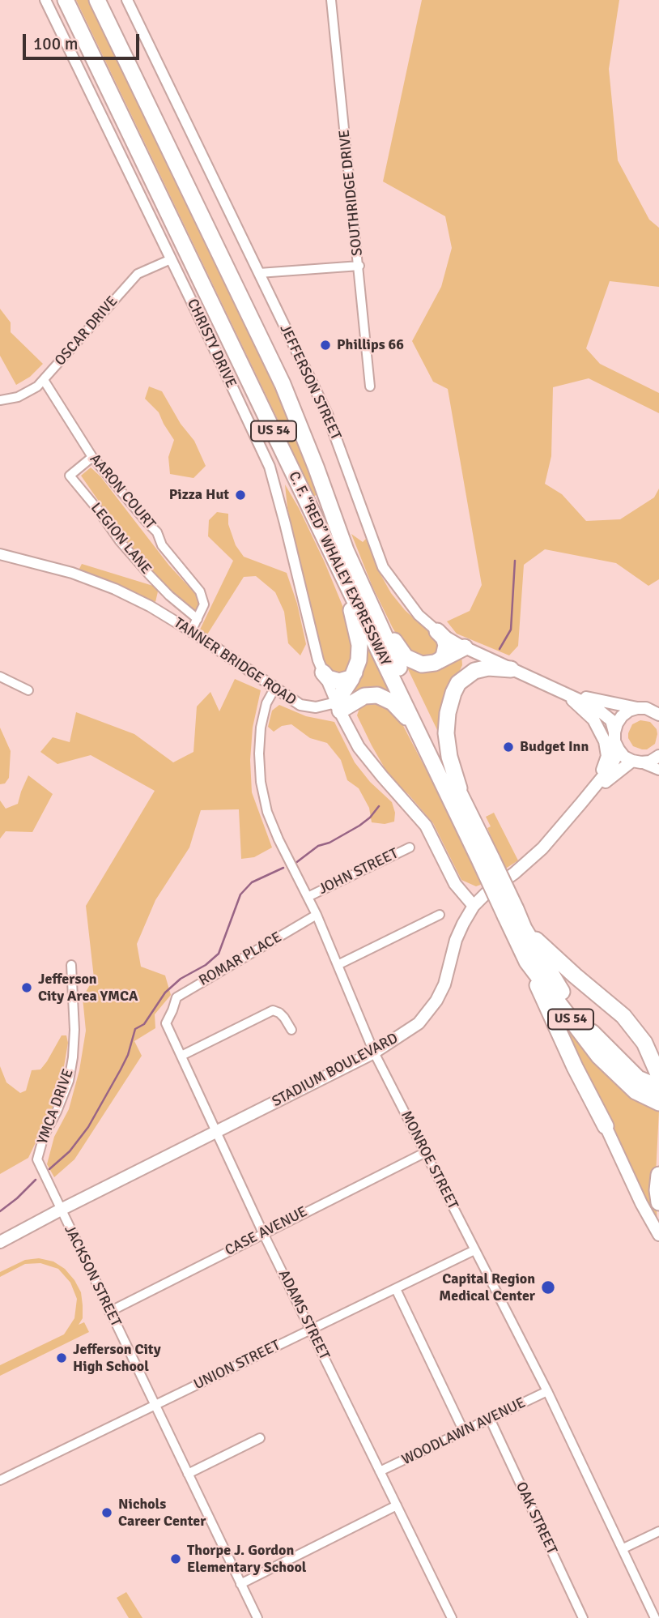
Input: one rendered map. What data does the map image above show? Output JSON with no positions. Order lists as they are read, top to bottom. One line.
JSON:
{"streets":{"highway":["US 54","C. F. “RED” WHALEY EXPRESSWAY"],"main road":["JEFFERSON STREET","STADIUM BOULEVARD"],"street":["SOUTHRIDGE DRIVE","OSCAR DRIVE","CHRISTY DRIVE","AARON COURT","LEGION LANE","TANNER BRIDGE ROAD","JOHN STREET","ROMAR PLACE","YMCA DRIVE","MONROE STREET","CASE AVENUE","JACKSON STREET","ADAMS STREET","UNION STREET","WOODLAWN AVENUE","OAK STREET"]},"crossings":[["OSCAR DRIVE","CHRISTY DRIVE"],["OSCAR DRIVE","AARON COURT"],["CHRISTY DRIVE","TANNER BRIDGE ROAD"],["AARON COURT","LEGION LANE"],["AARON COURT","TANNER BRIDGE ROAD"],["TANNER BRIDGE ROAD","MONROE STREET"],["JOHN STREET","MONROE STREET"],["ROMAR PLACE","MONROE STREET"],["ROMAR PLACE","ADAMS STREET"],["STADIUM BOULEVARD","YMCA DRIVE"],["STADIUM BOULEVARD","MONROE STREET"],["STADIUM BOULEVARD","JACKSON STREET"],["STADIUM BOULEVARD","ADAMS STREET"],["YMCA DRIVE","JACKSON STREET"],["MONROE STREET","CASE AVENUE"],["MONROE STREET","UNION STREET"],["MONROE STREET","WOODLAWN AVENUE"],["CASE AVENUE","JACKSON STREET"],["CASE AVENUE","ADAMS STREET"],["JACKSON STREET","UNION STREET"],["ADAMS STREET","UNION STREET"],["ADAMS STREET","WOODLAWN AVENUE"],["WOODLAWN AVENUE","OAK STREET"]],"places":["Phillips 66","Pizza Hut","Budget Inn","Jefferson City Area YMCA","Capital Region Medical Center","Jefferson City High School","Nichols Career Center","Thorpe J. Gordon Elementary School"],"scale_bar":"100 m"}
